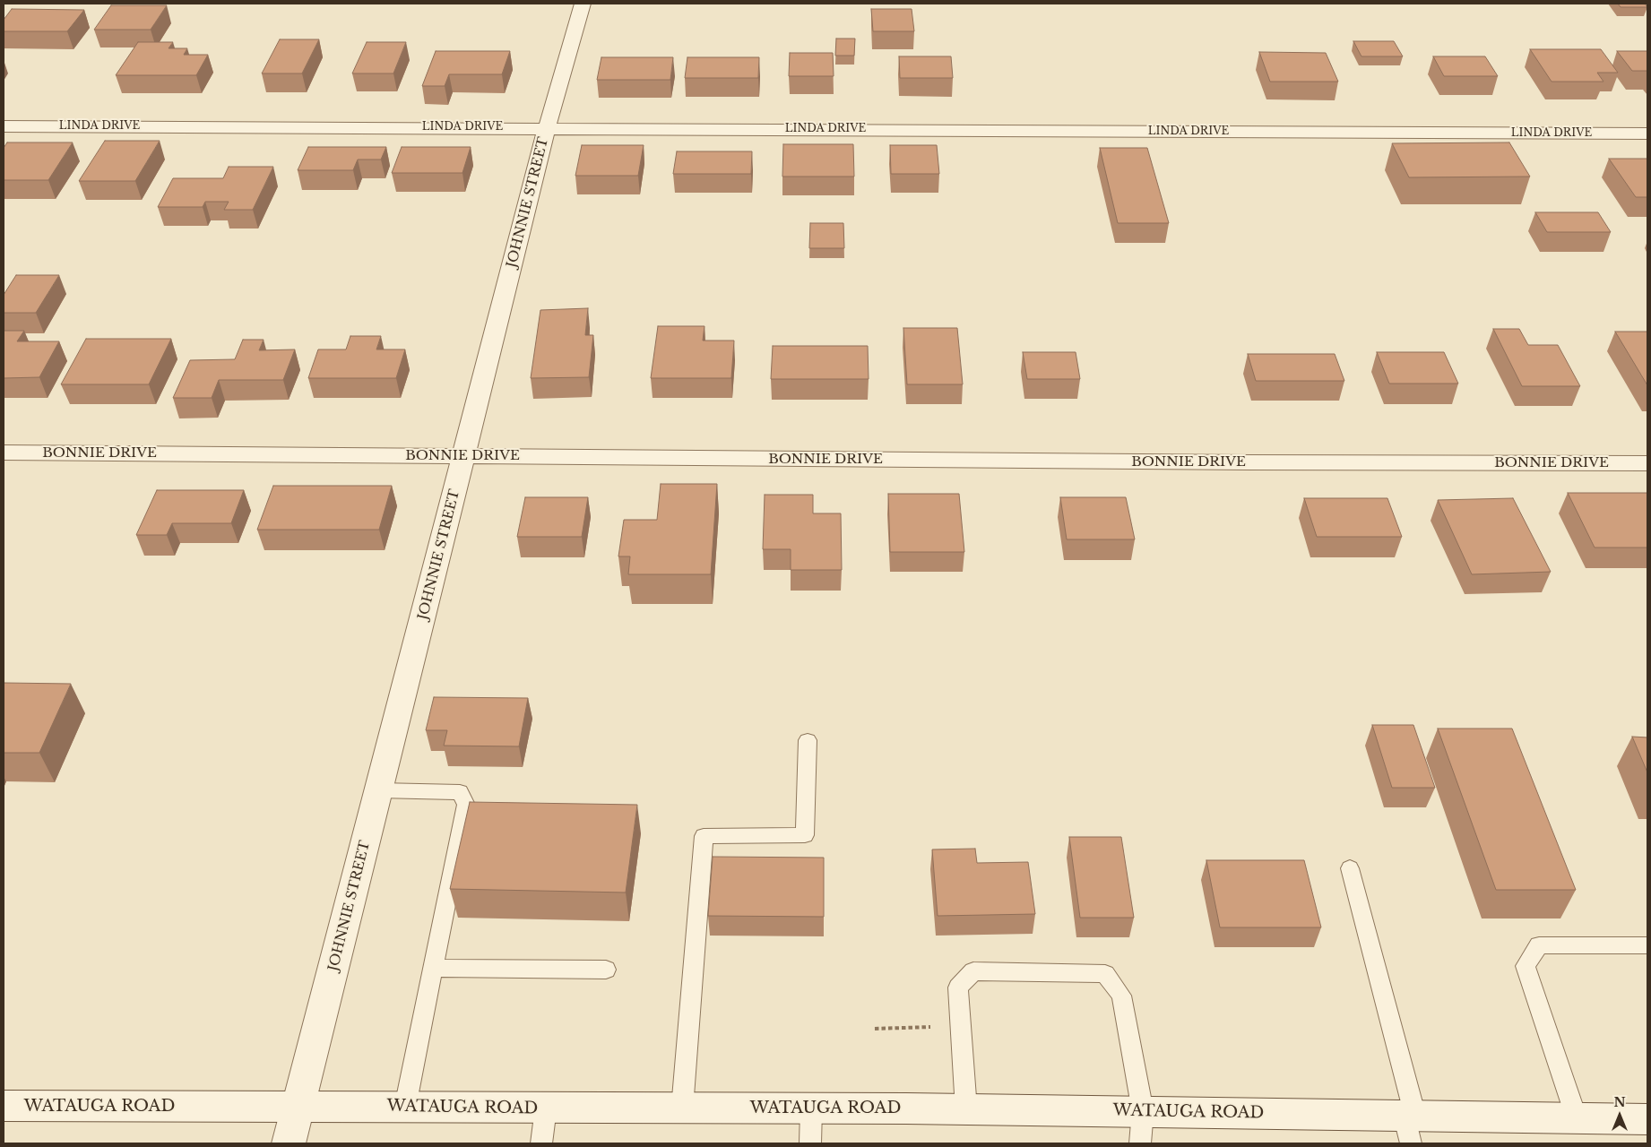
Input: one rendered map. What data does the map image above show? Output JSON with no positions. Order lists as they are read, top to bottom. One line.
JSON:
{"streets":{"street":["LINDA DRIVE","JOHNNIE STREET","BONNIE DRIVE","WATAUGA ROAD"]},"crossings":[["LINDA DRIVE","JOHNNIE STREET"],["JOHNNIE STREET","BONNIE DRIVE"],["JOHNNIE STREET","WATAUGA ROAD"]],"north":"top"}
